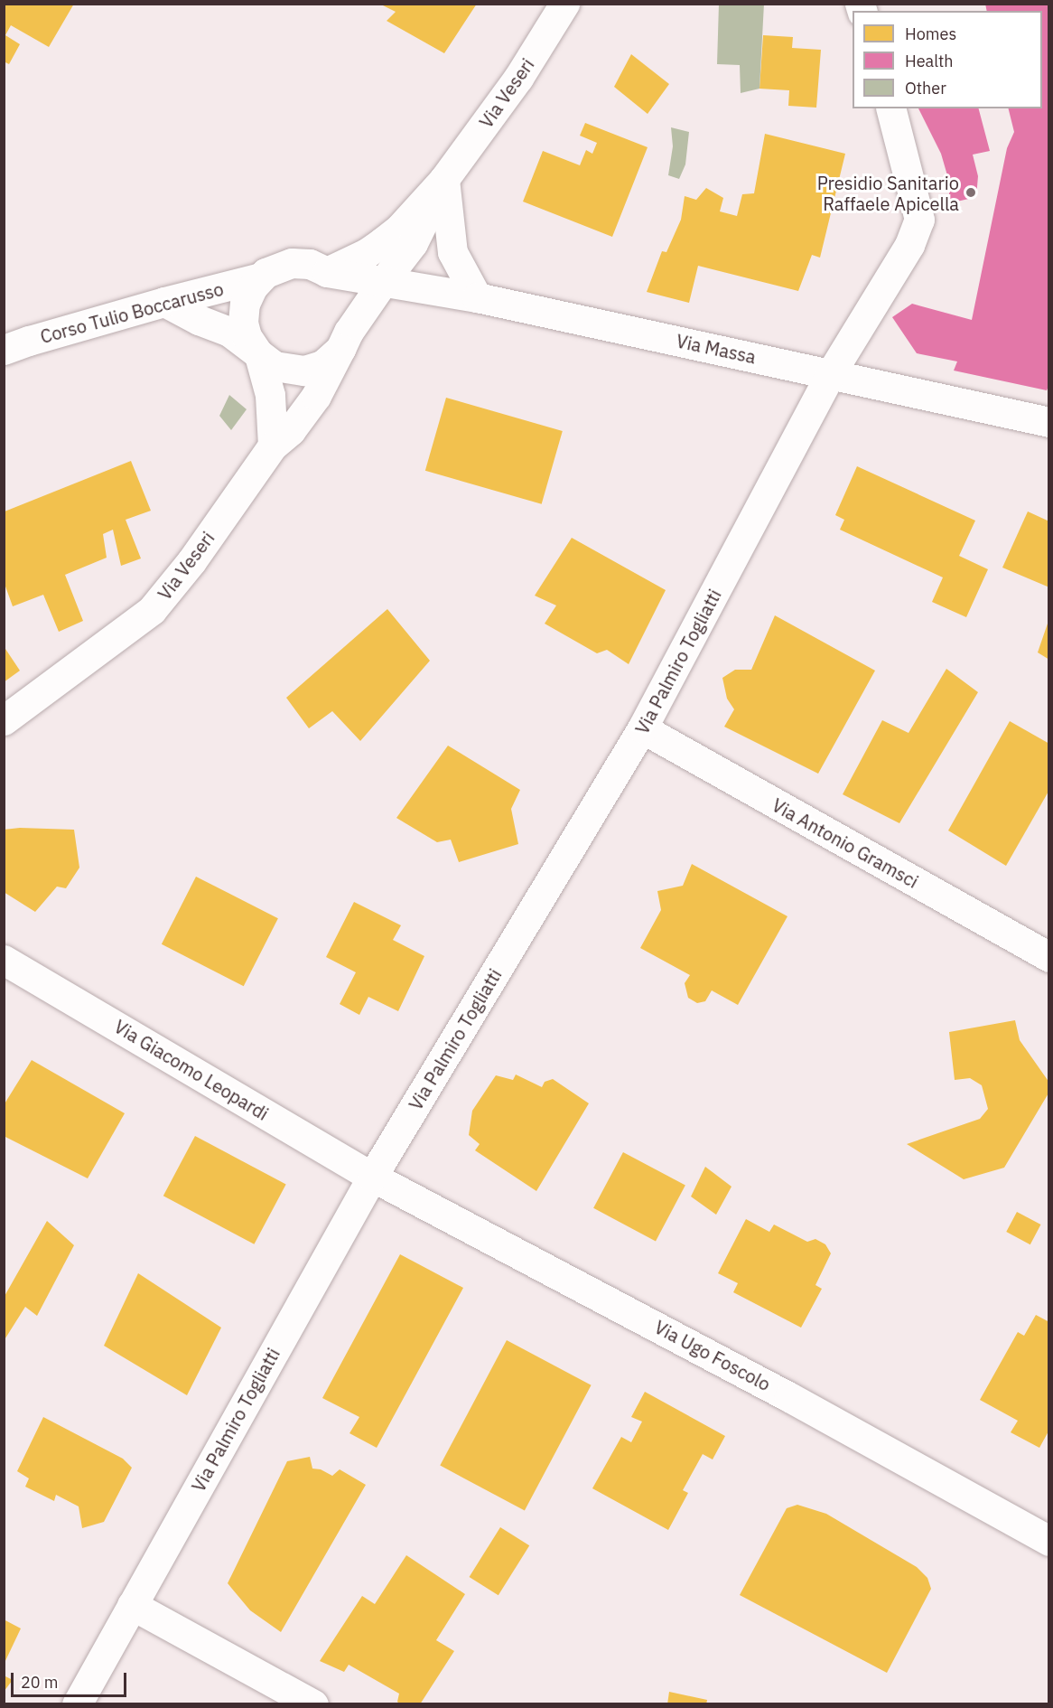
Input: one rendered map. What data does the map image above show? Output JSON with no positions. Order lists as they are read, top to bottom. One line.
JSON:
{"streets":{"street":["Via Veseri","Corso Tulio Boccarusso","Via Massa","Via Palmiro Togliatti","Via Antonio Gramsci","Via Giacomo Leopardi","Via Ugo Foscolo"]},"crossings":[["Via Veseri","Corso Tulio Boccarusso"],["Via Veseri","Via Massa"],["Corso Tulio Boccarusso","Via Massa"],["Via Massa","Via Palmiro Togliatti"],["Via Palmiro Togliatti","Via Antonio Gramsci"],["Via Palmiro Togliatti","Via Giacomo Leopardi"],["Via Palmiro Togliatti","Via Ugo Foscolo"],["Via Giacomo Leopardi","Via Ugo Foscolo"]],"places":["Presidio Sanitario Raffaele Apicella"],"legend":["Homes","Health","Other"],"scale_bar":"20 m"}
